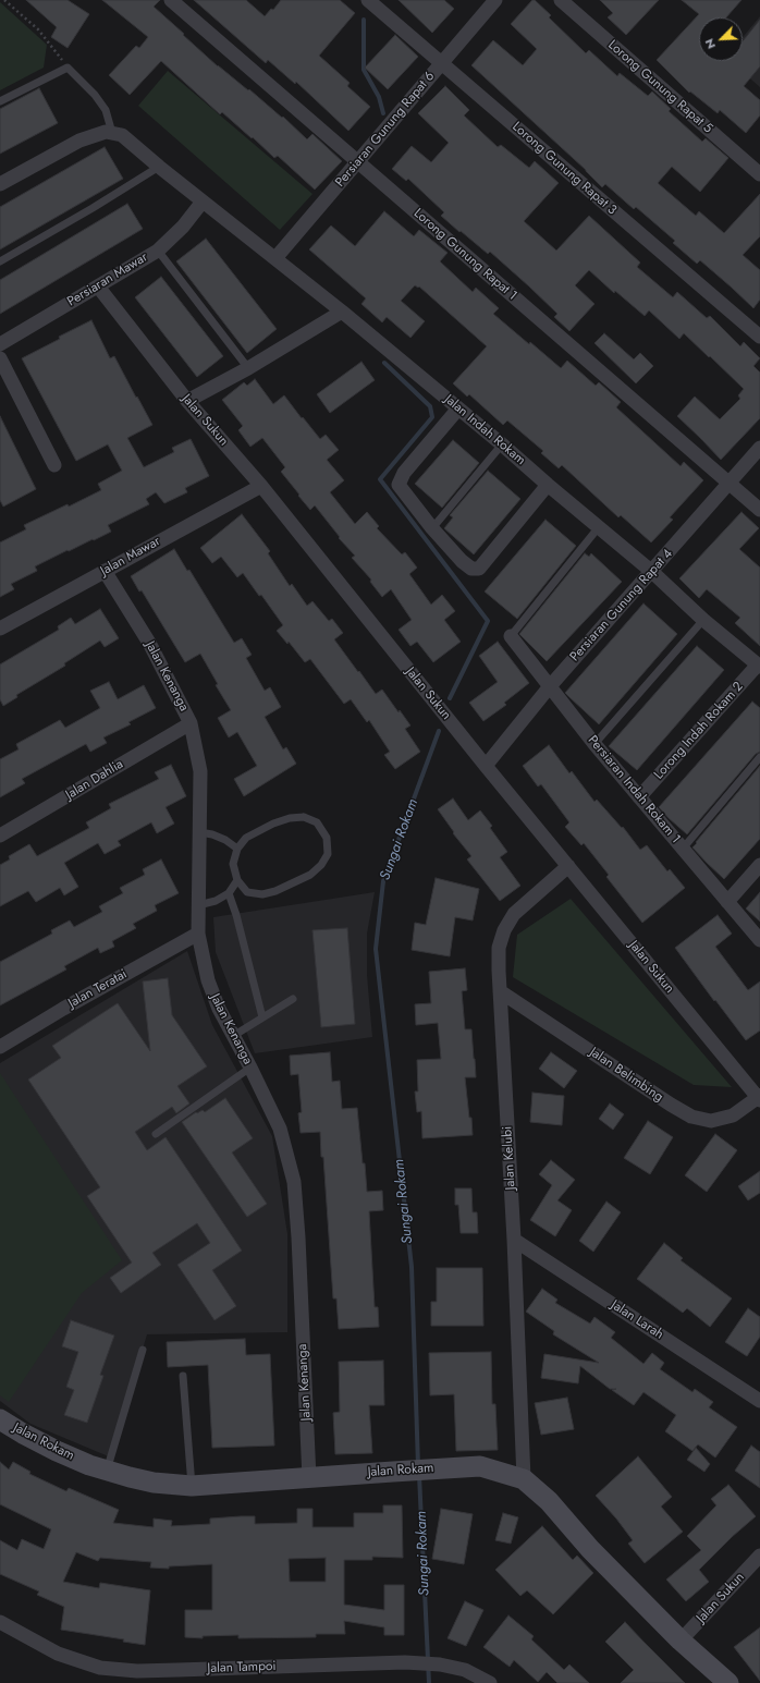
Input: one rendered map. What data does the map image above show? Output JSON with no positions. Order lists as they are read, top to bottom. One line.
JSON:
{"streets":{"main road":["Jalan Rokam"],"street":["Lorong Gunung Rapat 5","Persiaran Gunung Rapat 6","Lorong Gunung Rapat 3","Lorong Gunung Rapat 1","Persiaran Mawar","Jalan Sukun","Jalan Indah Rokam","Jalan Mawar","Persiaran Gunung Rapat 4","Jalan Kenanga","Lorong Indah Rokam 2","Jalan Dahlia","Persiaran Indah Rokam 1","Jalan Teratai","Jalan Belimbing","Jalan Kelubi","Jalan Larah","Jalan Tampoi"]},"crossings":[["Persiaran Gunung Rapat 6","Lorong Gunung Rapat 3"],["Persiaran Gunung Rapat 6","Lorong Gunung Rapat 1"],["Persiaran Gunung Rapat 6","Jalan Indah Rokam"],["Lorong Gunung Rapat 1","Persiaran Gunung Rapat 4"],["Persiaran Mawar","Jalan Sukun"],["Persiaran Mawar","Jalan Indah Rokam"],["Jalan Sukun","Jalan Mawar"],["Jalan Sukun","Persiaran Gunung Rapat 4"],["Jalan Sukun","Jalan Belimbing"],["Jalan Sukun","Jalan Kelubi"],["Jalan Sukun","Jalan Rokam"],["Jalan Indah Rokam","Persiaran Gunung Rapat 4"],["Jalan Indah Rokam","Lorong Indah Rokam 2"],["Jalan Mawar","Jalan Kenanga"],["Persiaran Gunung Rapat 4","Persiaran Indah Rokam 1"],["Jalan Kenanga","Jalan Dahlia"],["Jalan Kenanga","Jalan Teratai"],["Jalan Kenanga","Jalan Rokam"],["Lorong Indah Rokam 2","Persiaran Indah Rokam 1"],["Jalan Belimbing","Jalan Kelubi"],["Jalan Kelubi","Jalan Larah"],["Jalan Kelubi","Jalan Rokam"]],"water":["Sungai Rokam"],"north":"bottom left"}
